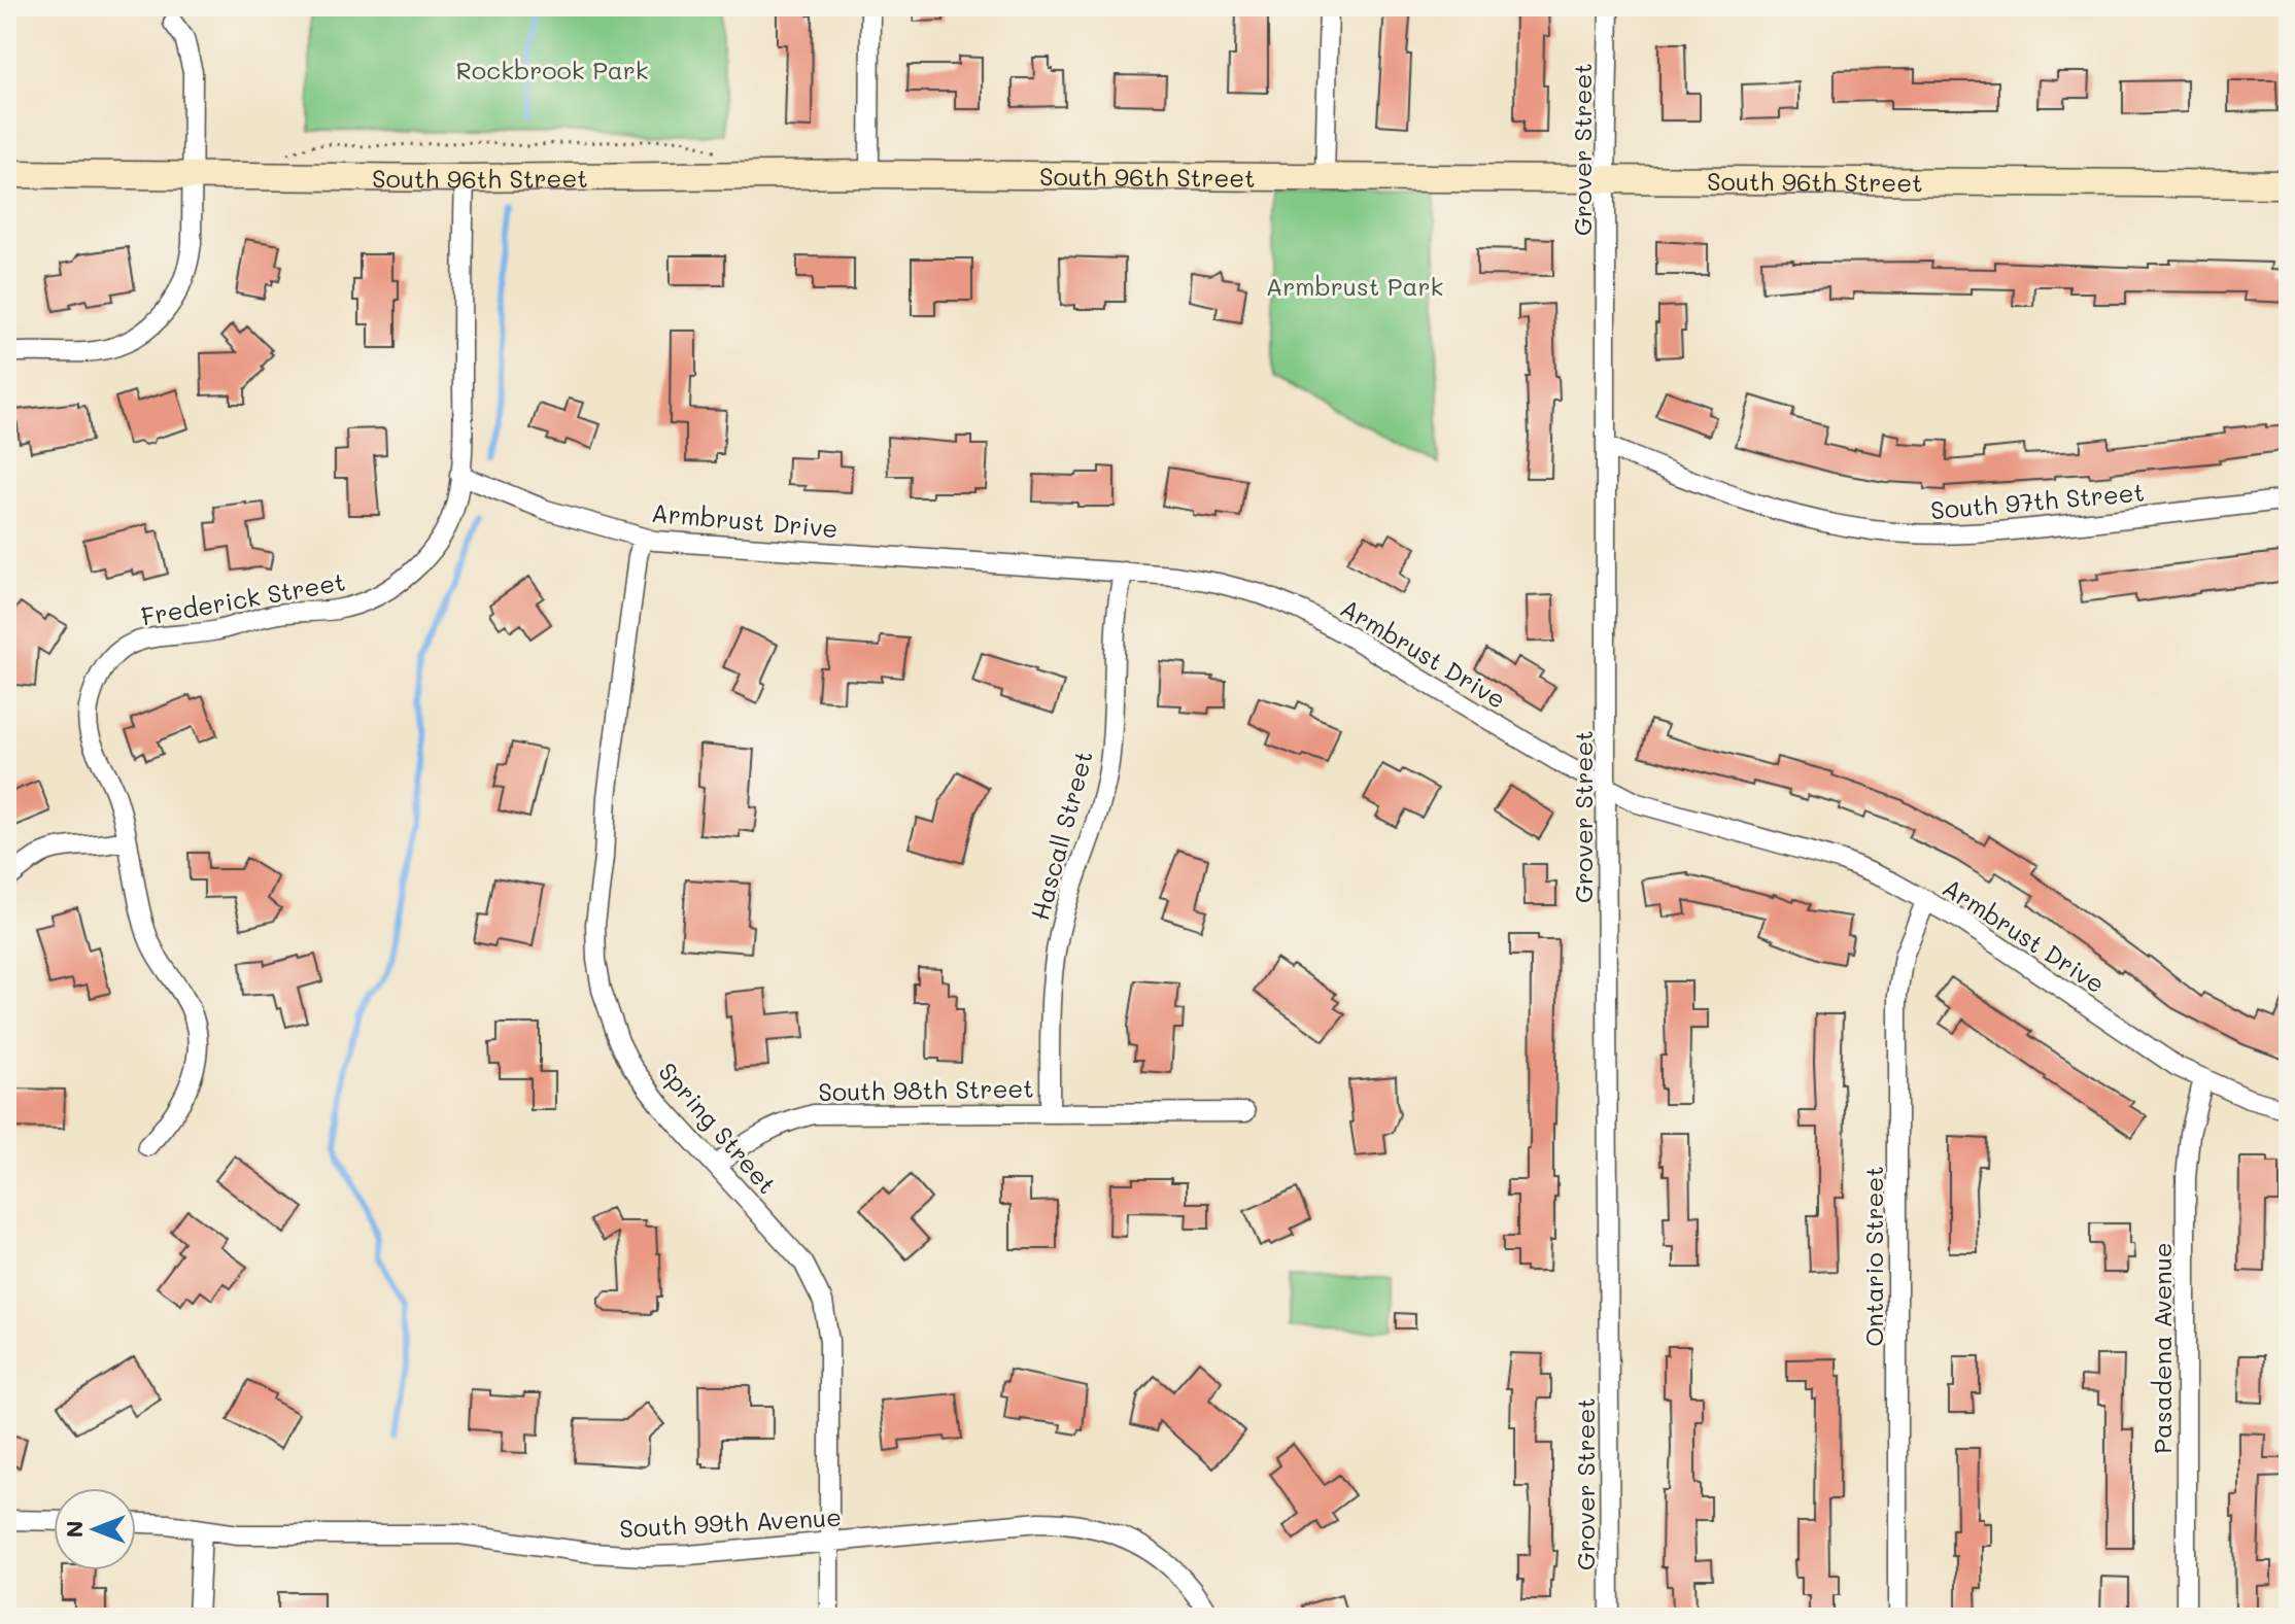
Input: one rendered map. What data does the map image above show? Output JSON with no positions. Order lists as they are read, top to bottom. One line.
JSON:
{"streets":{"street":["Grover Street","South 96th Street","South 97th Street","Armbrust Drive","Frederick Street","Hascall Street","South 98th Street","Spring Street","Ontario Street","Pasadena Avenue","South 99th Avenue"]},"crossings":[["Grover Street","South 96th Street"],["Grover Street","South 97th Street"],["Grover Street","Armbrust Drive"],["South 96th Street","Frederick Street"],["Armbrust Drive","Frederick Street"],["Armbrust Drive","Hascall Street"],["Armbrust Drive","Spring Street"],["Armbrust Drive","Ontario Street"],["Armbrust Drive","Pasadena Avenue"],["Hascall Street","South 98th Street"],["South 98th Street","Spring Street"],["Spring Street","South 99th Avenue"]],"parks":["Rockbrook Park","Armbrust Park"],"north":"left"}
